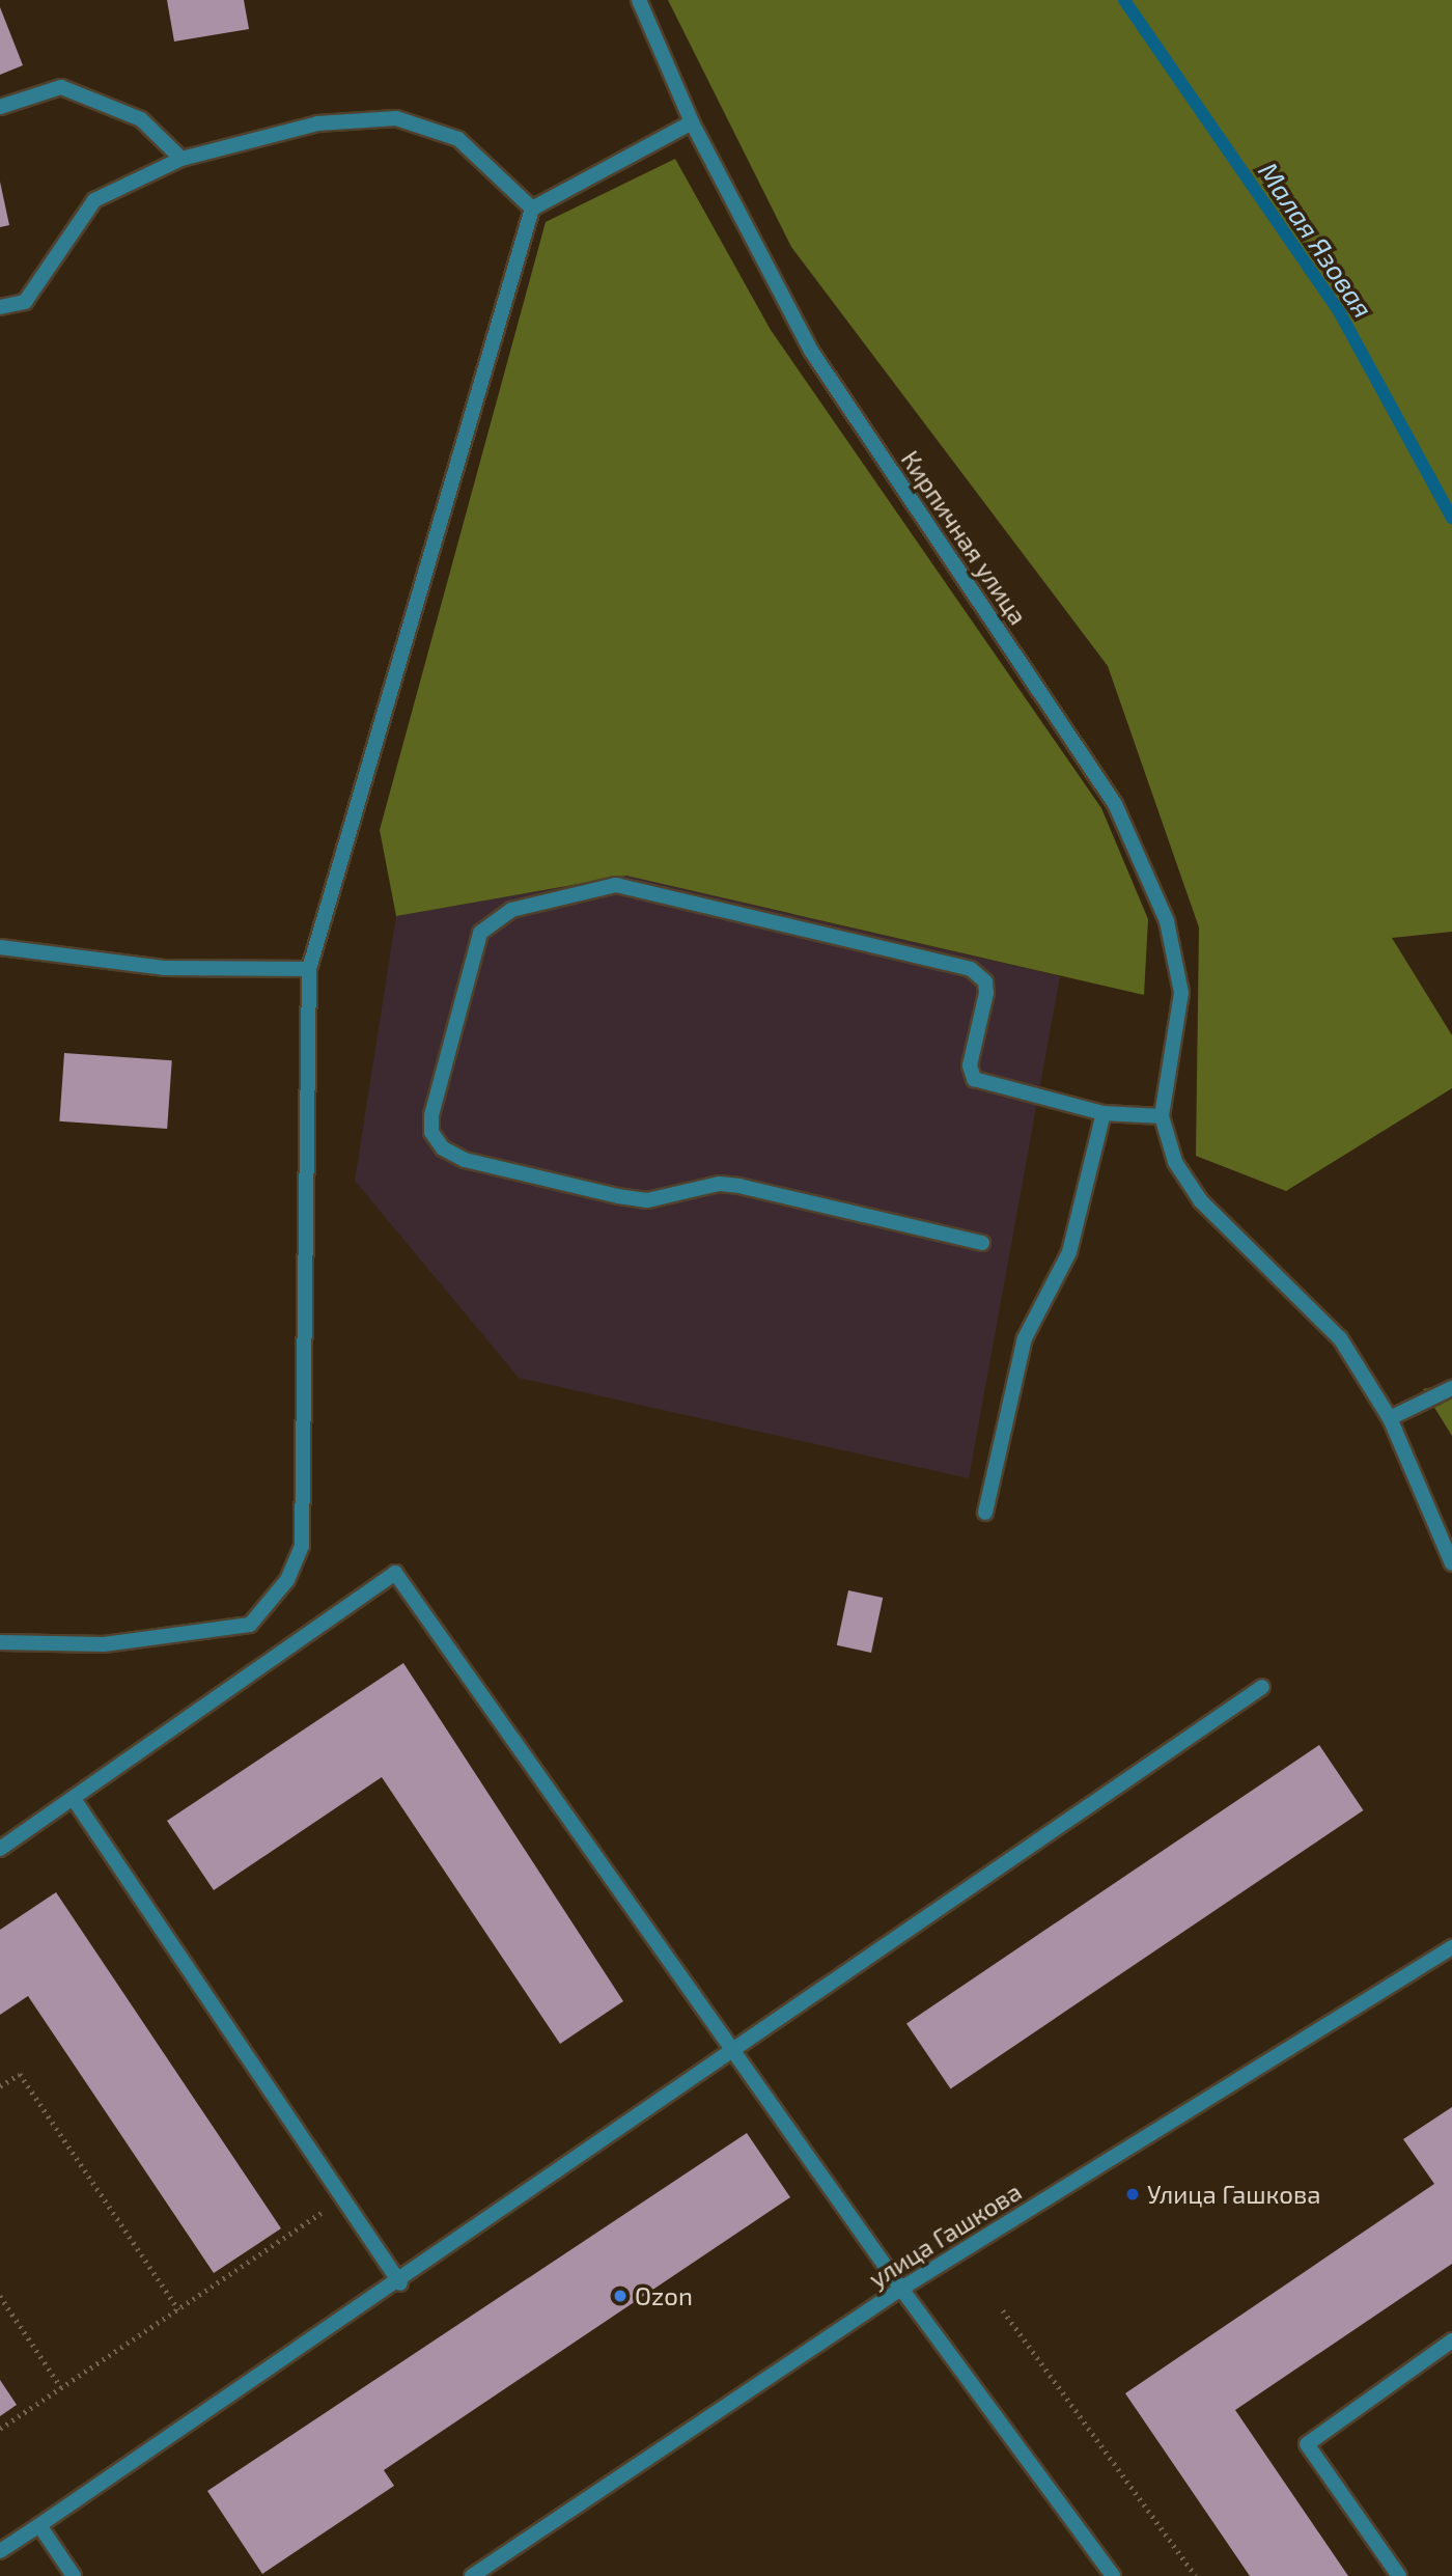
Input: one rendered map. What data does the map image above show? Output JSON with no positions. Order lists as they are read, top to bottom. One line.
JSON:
{"streets":{"street":["Кирпичная улица","улица Гашкова"]},"water":["Малая Язовая"],"places":["Улица Гашкова","Ozon"]}
